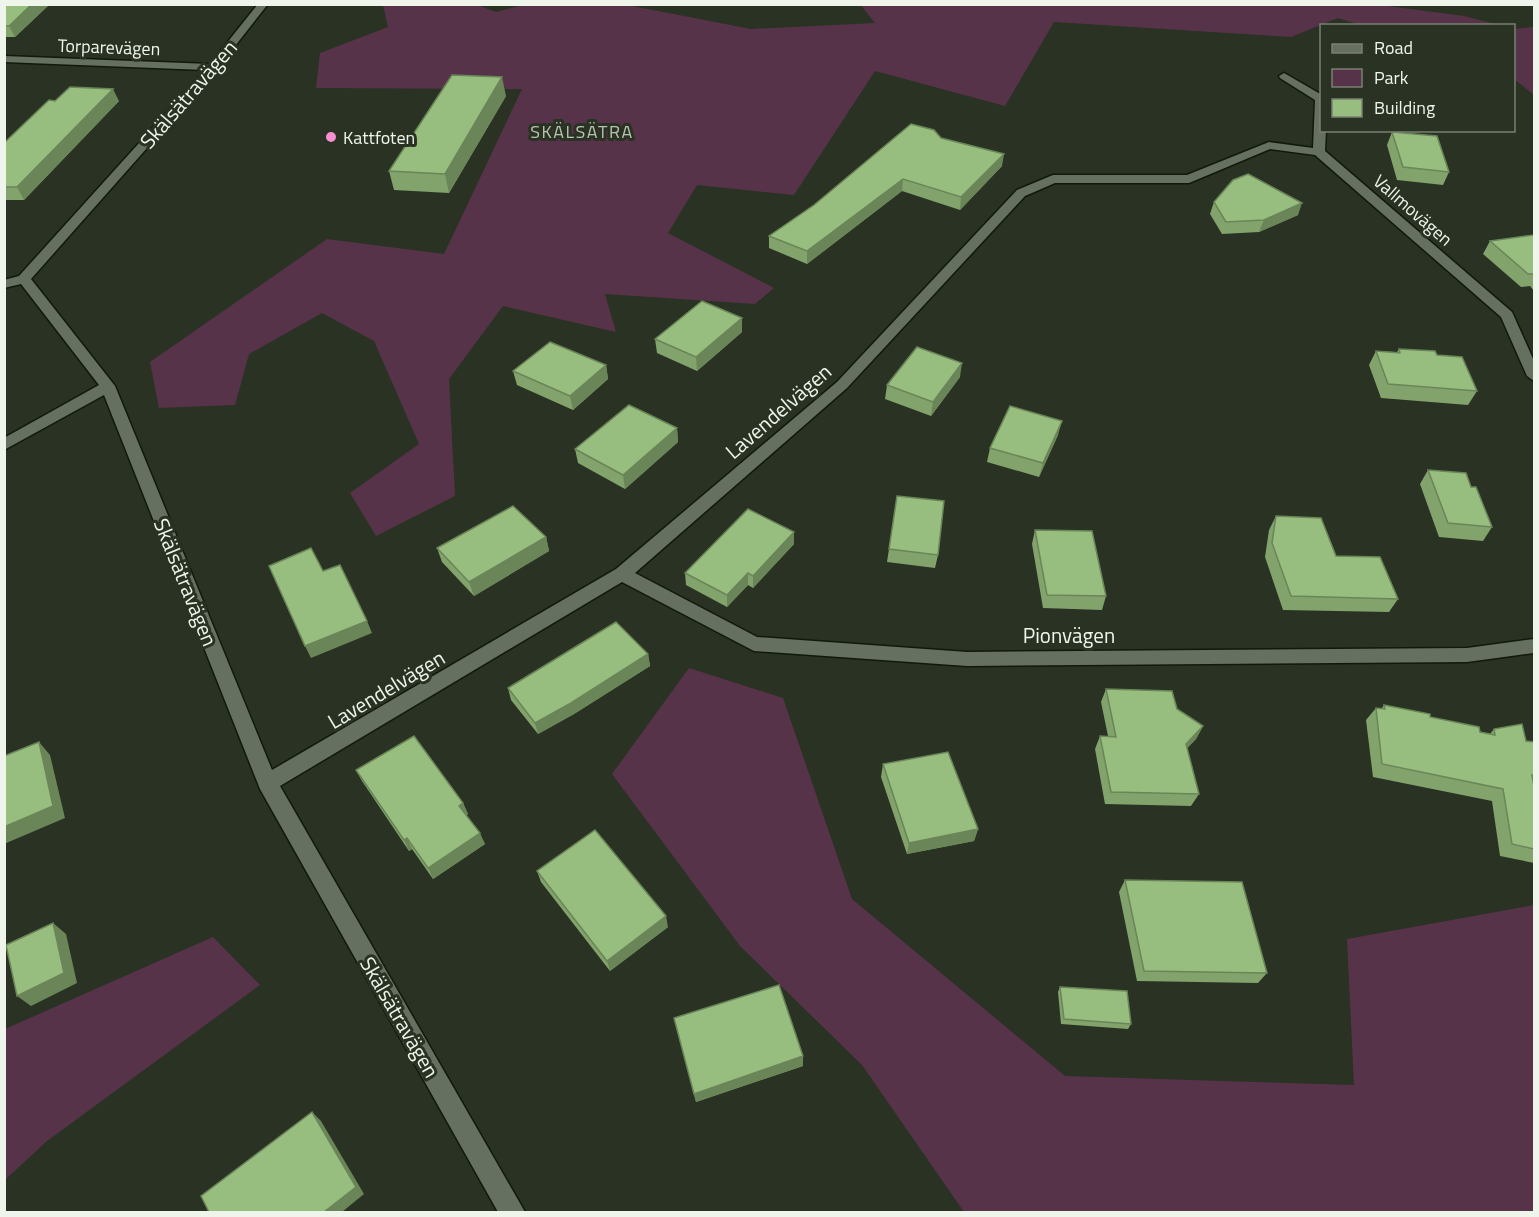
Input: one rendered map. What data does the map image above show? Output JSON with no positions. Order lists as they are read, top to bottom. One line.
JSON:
{"streets":{"street":["Torparevägen","Skälsätravägen","Vallmovägen","Lavendelvägen","Pionvägen"]},"crossings":[["Torparevägen","Skälsätravägen"],["Skälsätravägen","Lavendelvägen"],["Vallmovägen","Lavendelvägen"],["Lavendelvägen","Pionvägen"]],"districts":["SKÄLSÄTRA"],"places":["Kattfoten"],"legend":["Road","Park","Building"]}
